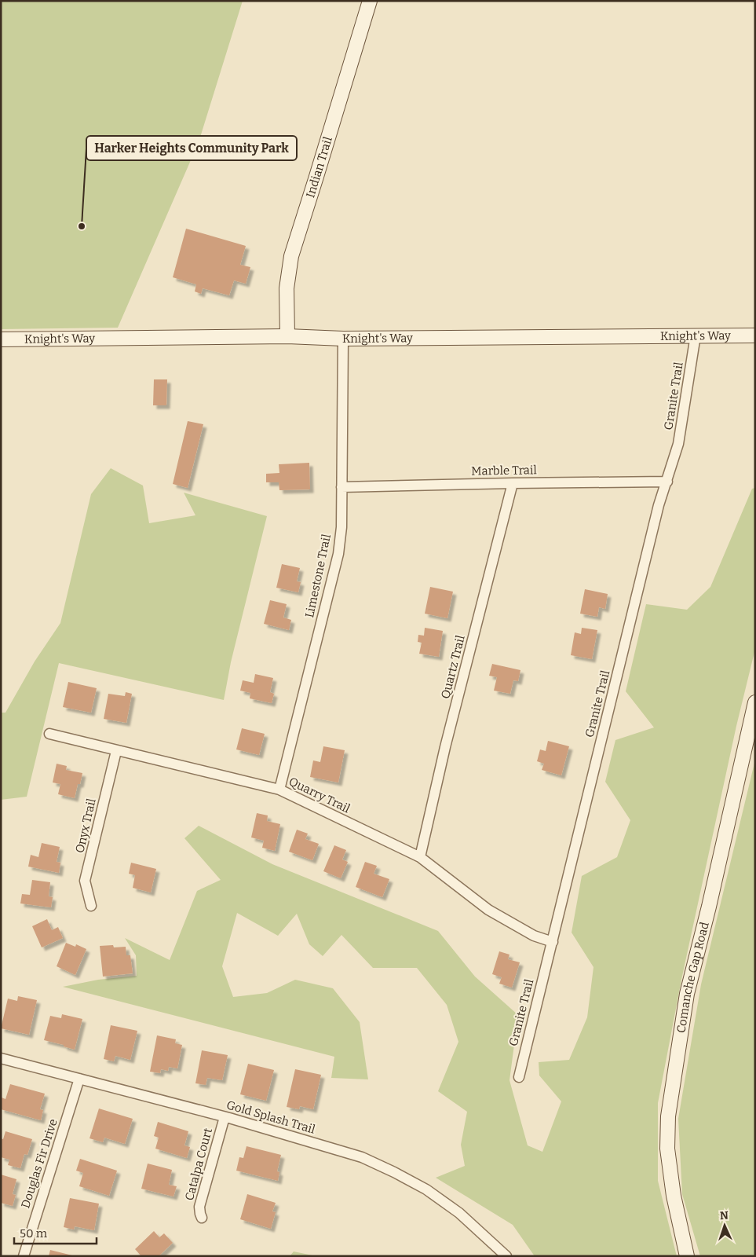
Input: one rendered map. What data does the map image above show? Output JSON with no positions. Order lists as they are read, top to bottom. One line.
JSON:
{"streets":{"street":["Indian Trail","Knight's Way","Granite Trail","Marble Trail","Limestone Trail","Quartz Trail","Quarry Trail","Onyx Trail","Comanche Gap Road","Gold Splash Trail","Douglas Fir Drive","Catalpa Court"]},"crossings":[["Indian Trail","Knight's Way"],["Knight's Way","Granite Trail"],["Knight's Way","Limestone Trail"],["Granite Trail","Marble Trail"],["Granite Trail","Quarry Trail"],["Marble Trail","Limestone Trail"],["Marble Trail","Quartz Trail"],["Limestone Trail","Quarry Trail"],["Quartz Trail","Quarry Trail"],["Quarry Trail","Onyx Trail"],["Gold Splash Trail","Douglas Fir Drive"],["Gold Splash Trail","Catalpa Court"]],"places":["Harker Heights Community Park"],"scale_bar":"50 m","north":"top"}
